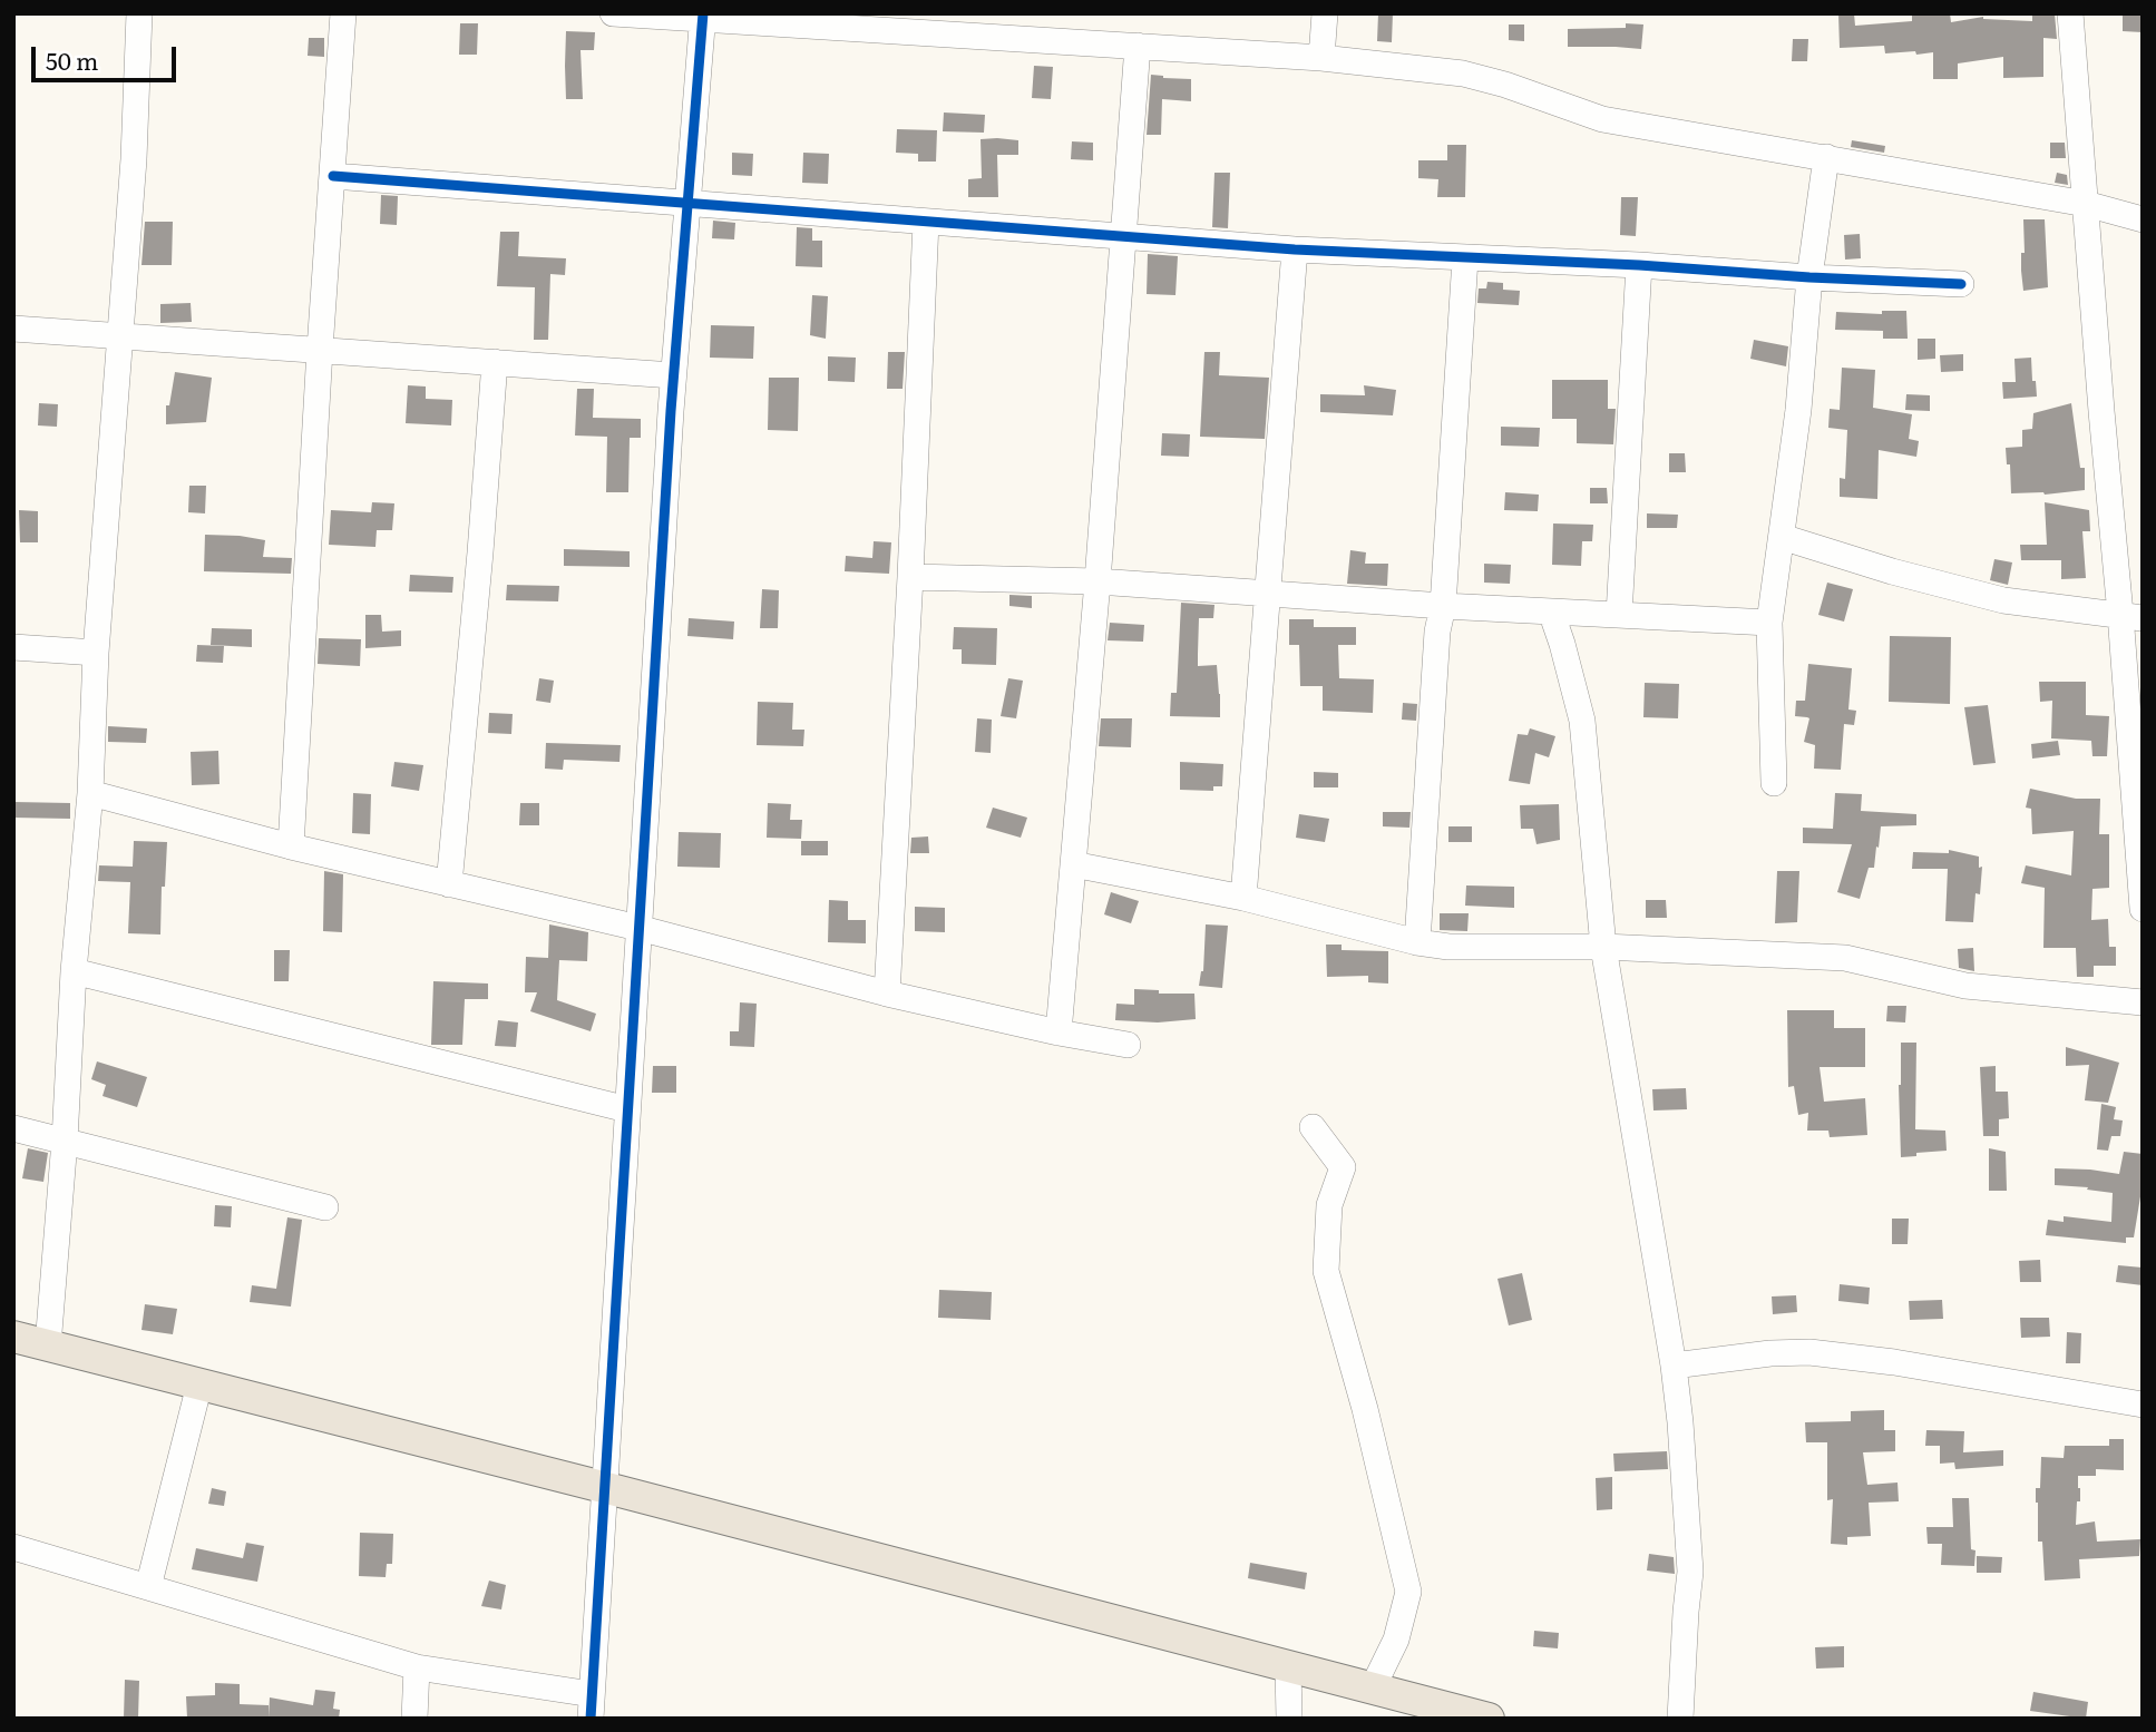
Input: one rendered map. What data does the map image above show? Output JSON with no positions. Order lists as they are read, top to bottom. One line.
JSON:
{"scale_bar":"50 m"}
